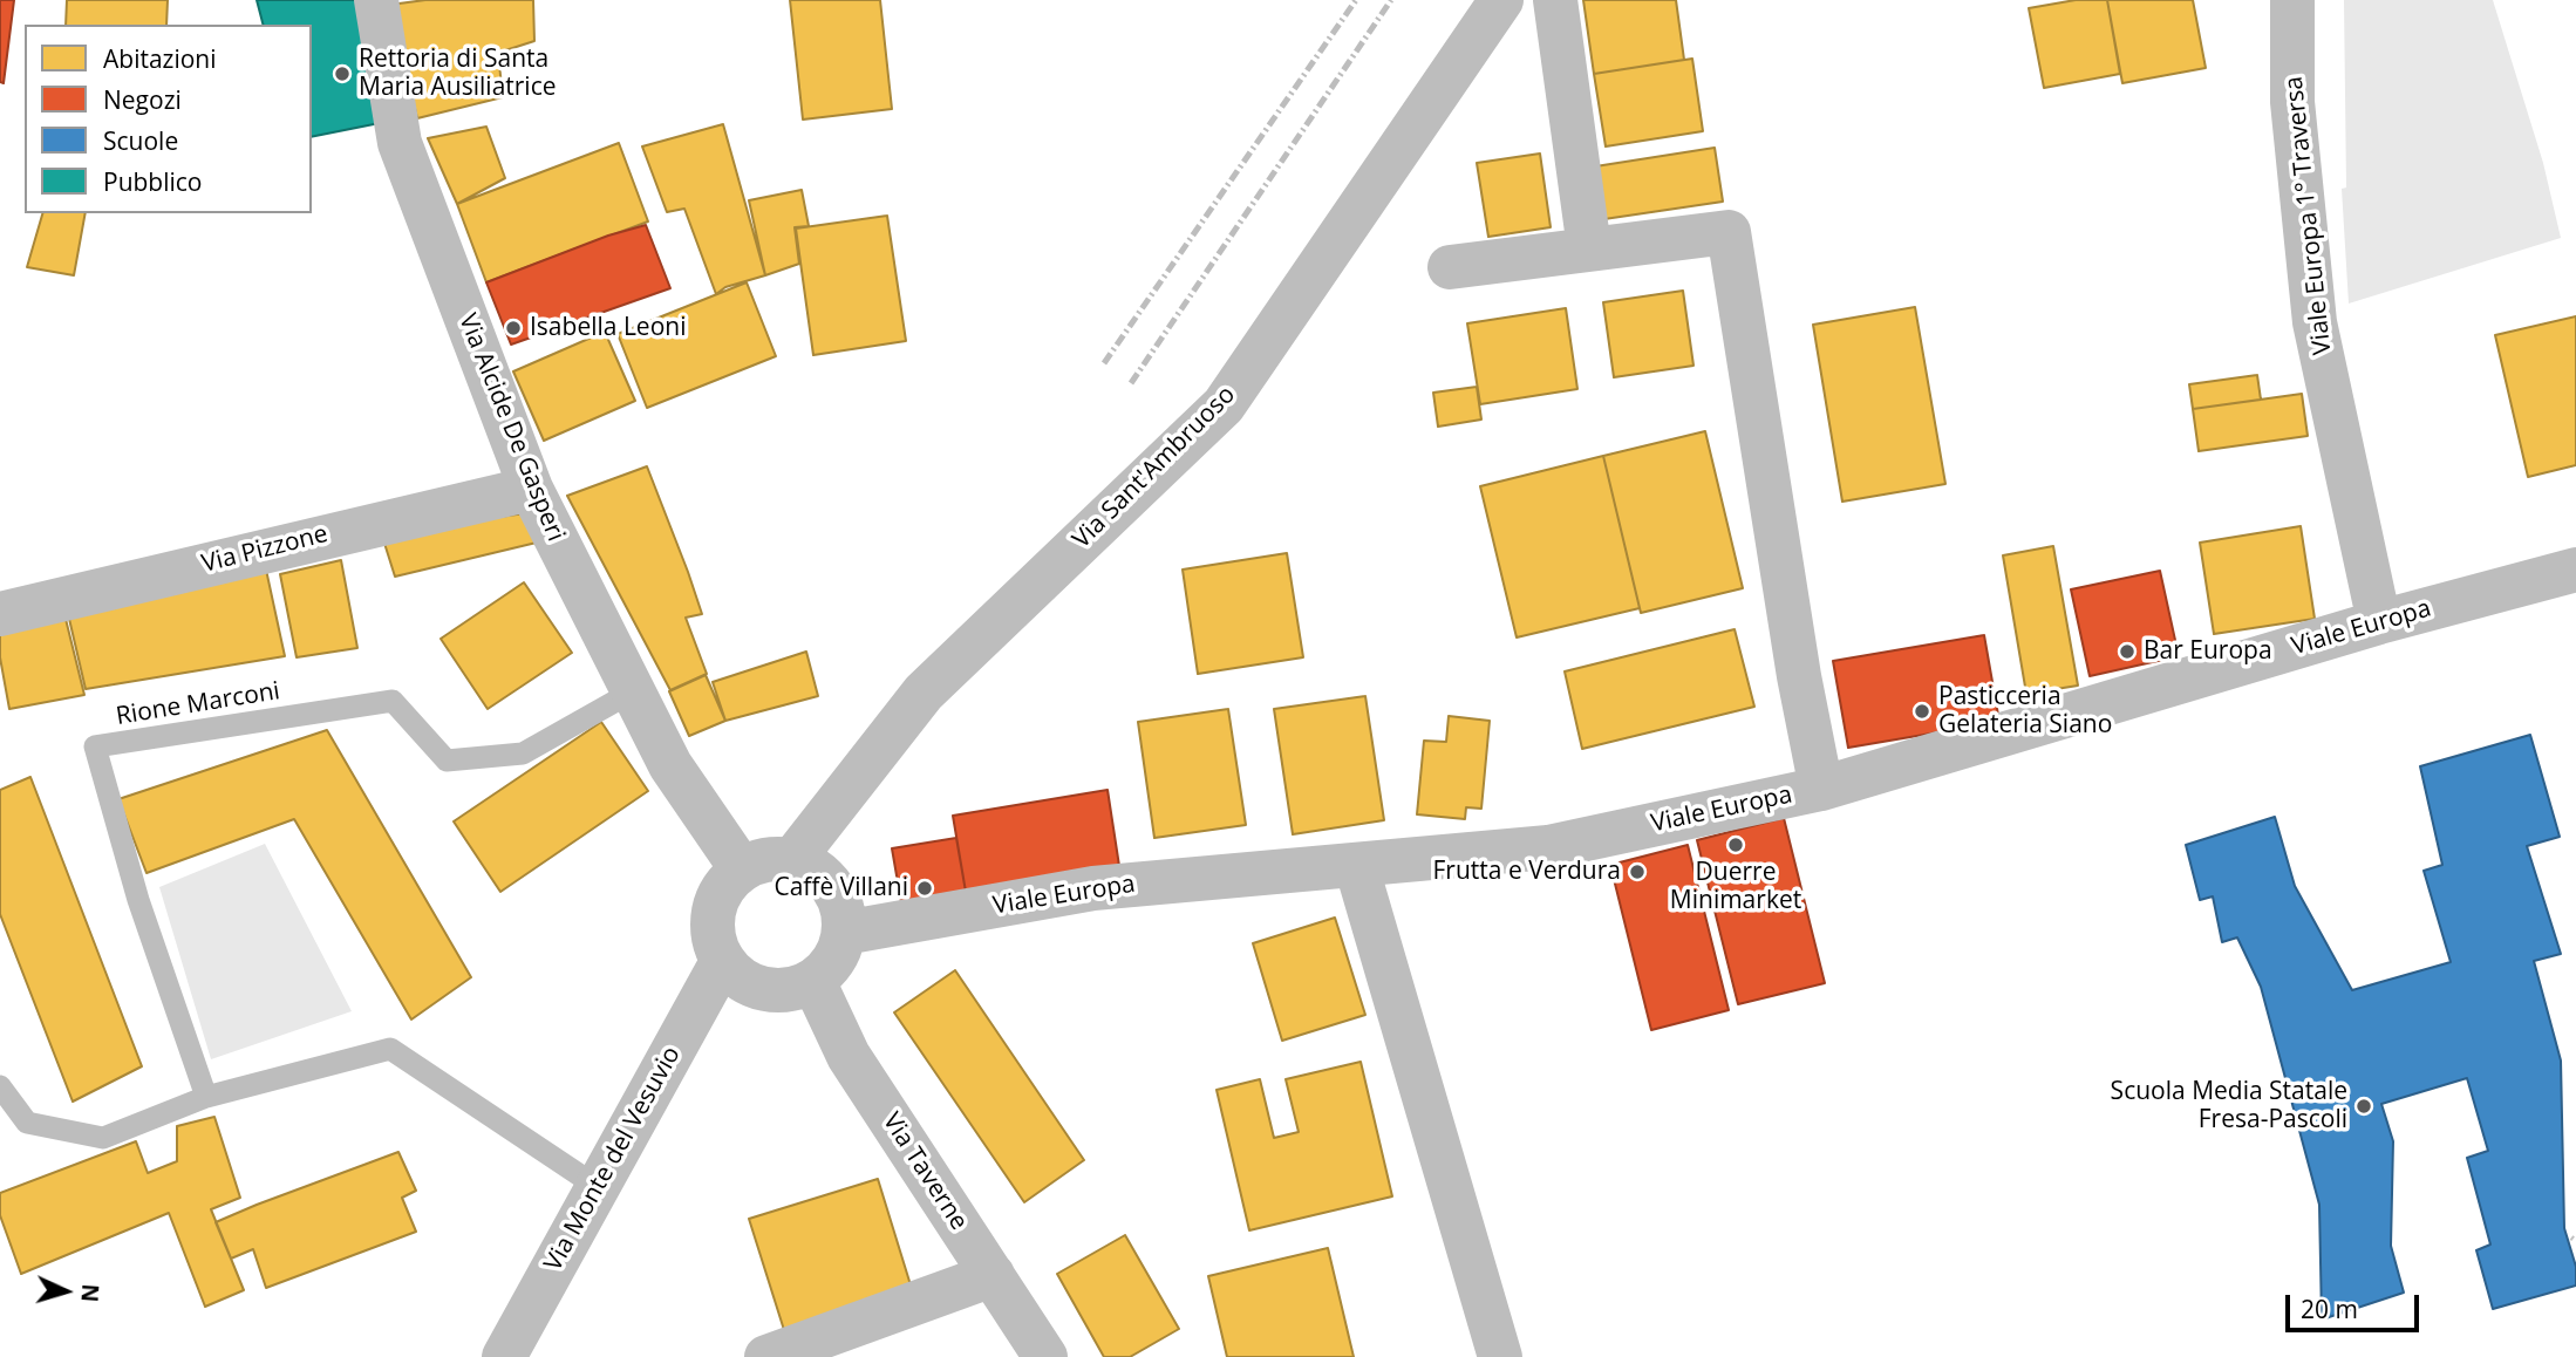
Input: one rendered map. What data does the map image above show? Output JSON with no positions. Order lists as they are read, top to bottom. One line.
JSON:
{"streets":{"street":["Viale Europa 1° Traversa","Via Alcide De Gasperi","Via Sant'Ambruoso","Via Pizzone","Viale Europa","Via Monte del Vesuvio","Via Taverne"],"lane":["Rione Marconi"]},"crossings":[["Viale Europa 1° Traversa","Viale Europa"],["Via Alcide De Gasperi","Via Sant'Ambruoso"],["Via Alcide De Gasperi","Via Pizzone"],["Via Alcide De Gasperi","Viale Europa"],["Via Alcide De Gasperi","Rione Marconi"],["Via Alcide De Gasperi","Via Monte del Vesuvio"],["Via Alcide De Gasperi","Via Taverne"],["Via Sant'Ambruoso","Viale Europa"],["Via Sant'Ambruoso","Via Monte del Vesuvio"],["Via Sant'Ambruoso","Via Taverne"],["Viale Europa","Via Monte del Vesuvio"],["Viale Europa","Via Taverne"],["Via Monte del Vesuvio","Via Taverne"]],"places":["Rettoria di Santa Maria Ausiliatrice","Isabella Leoni","Bar Europa","Pasticceria Gelateria Siano","Duerre Minimarket","Frutta e Verdura","Caffè Villani","Scuola Media Statale Fresa-Pascoli"],"legend":["Abitazioni","Negozi","Scuole","Pubblico"],"scale_bar":"20 m","north":"right"}
